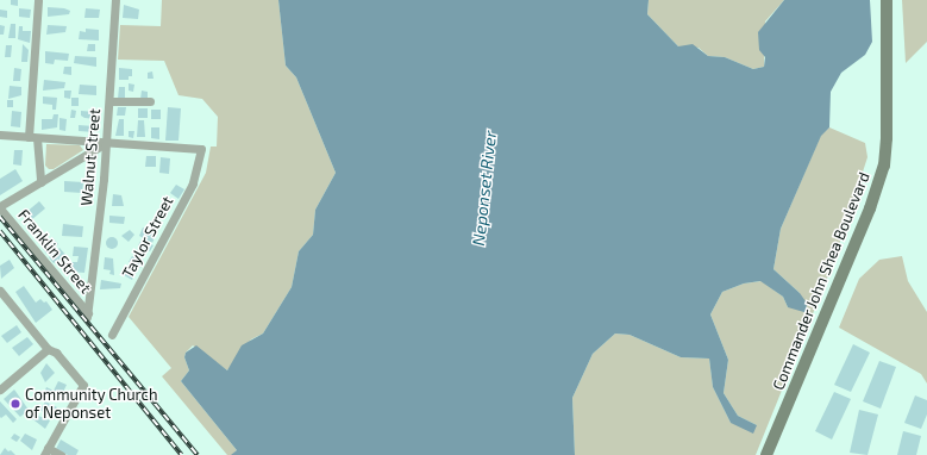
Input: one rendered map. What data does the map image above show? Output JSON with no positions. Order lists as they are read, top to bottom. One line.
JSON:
{"streets":{"street":["Walnut Street","Taylor Street","Franklin Street","Commander John Shea Boulevard"]},"crossings":[["Walnut Street","Taylor Street"],["Walnut Street","Franklin Street"]],"water":["Neponset River"],"places":["Community Church of Neponset"]}
